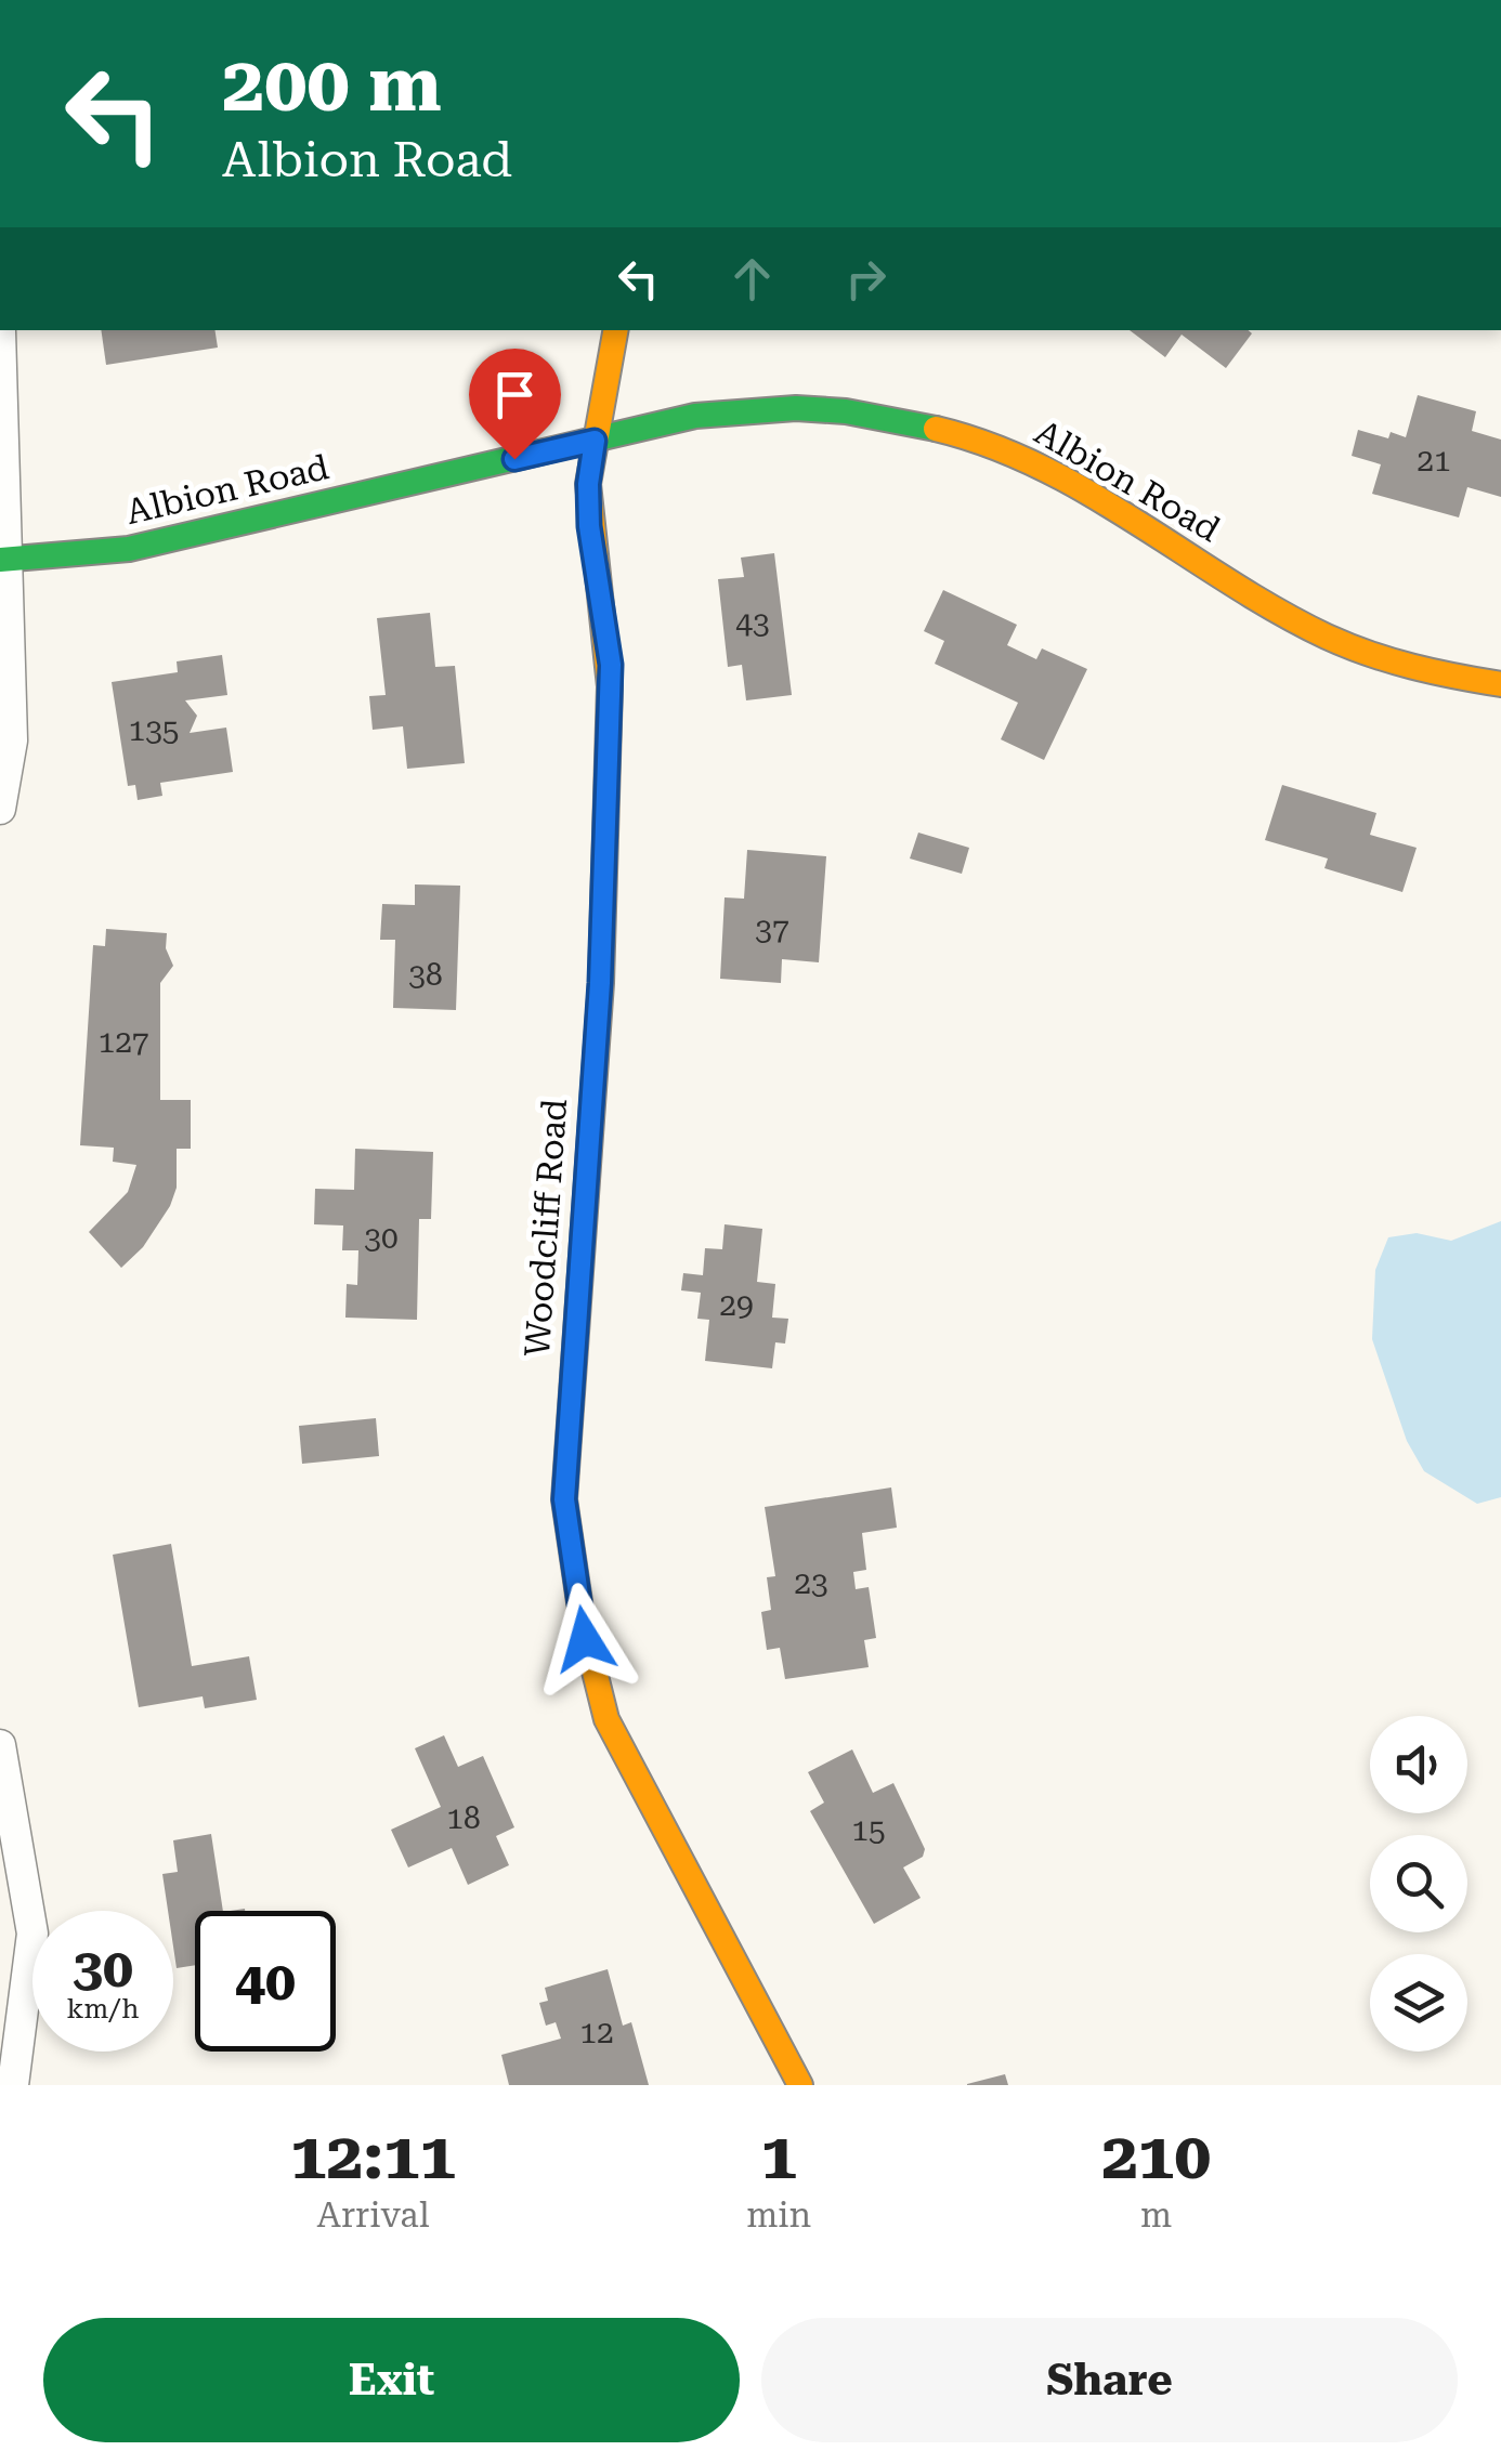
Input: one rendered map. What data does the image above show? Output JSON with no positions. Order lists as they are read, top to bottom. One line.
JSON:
{"streets":{"street":["Albion Road","Woodcliff Road"]},"crossings":[["Albion Road","Woodcliff Road"]],"house_numbers":["21","43","135","37","38","127","30","29","23","18","15","12"],"page":{"turn":["200 m","Albion Road"],"speed":"30 km/h","limit":"40","eta":["12:11","Arrival","1","min","210","m"],"buttons":["Exit","Share"]}}
